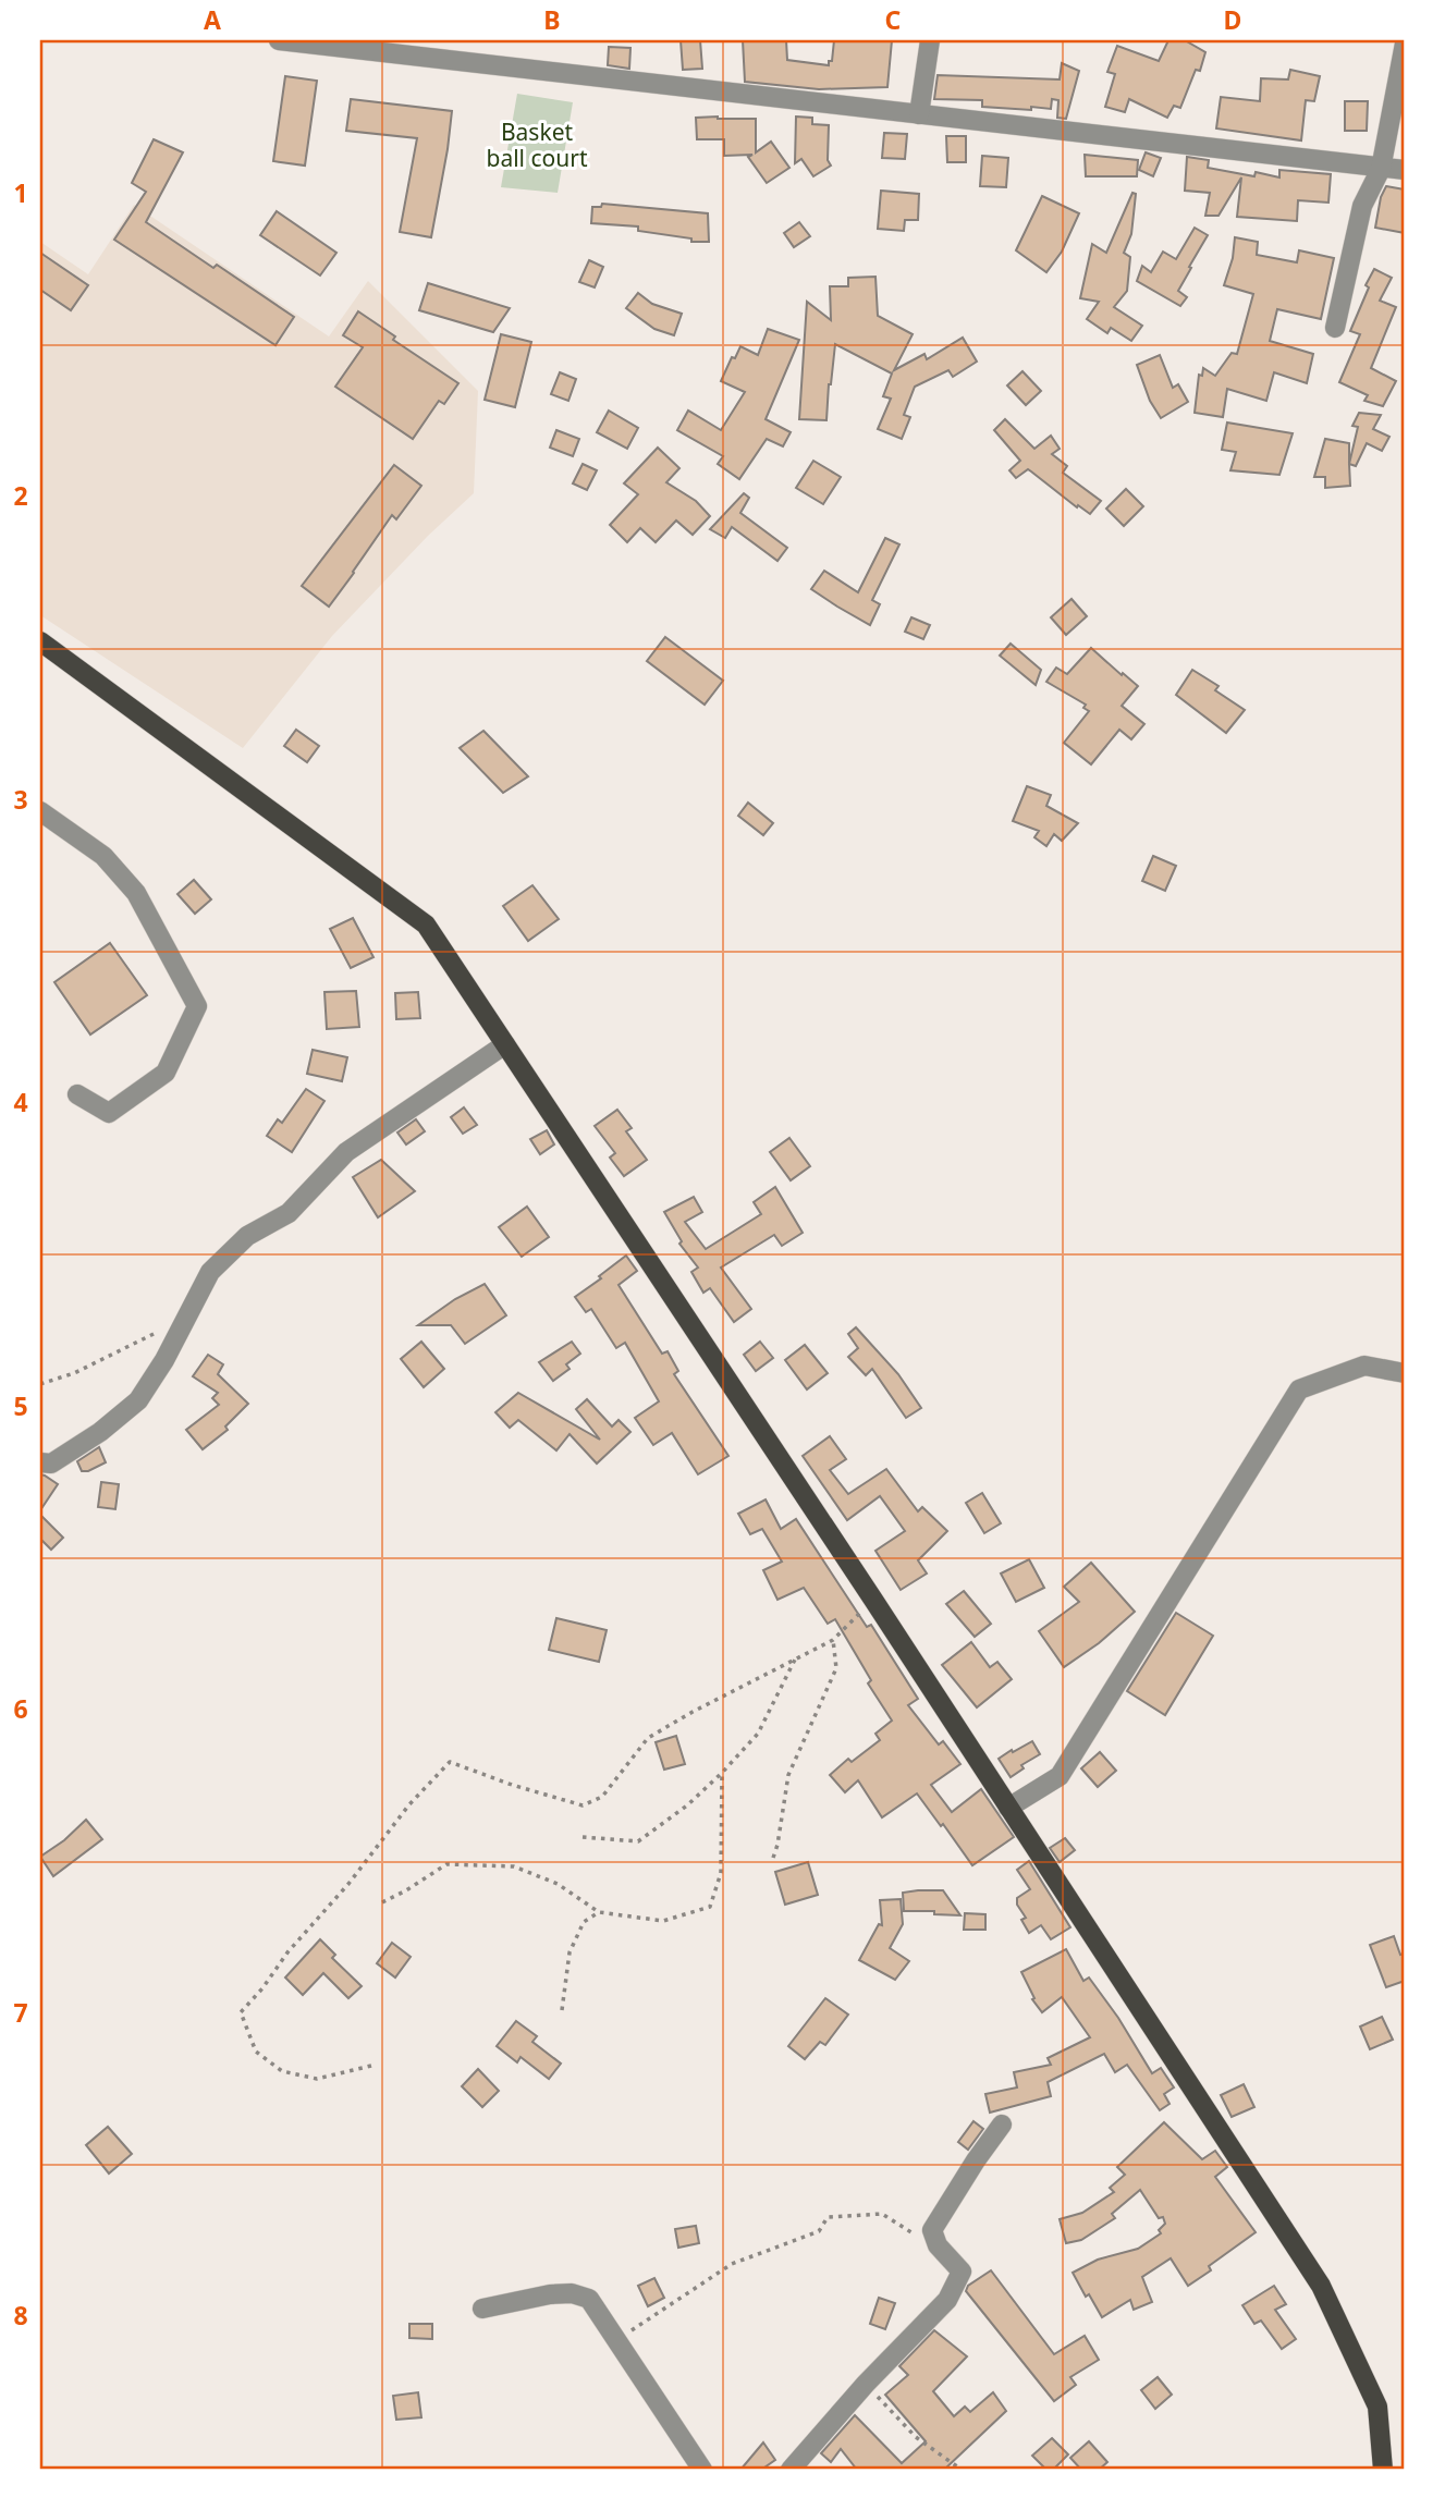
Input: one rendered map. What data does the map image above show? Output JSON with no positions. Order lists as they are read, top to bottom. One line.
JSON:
{"parks":["Basket ball court"],"grid":{"columns":["A","B","C","D"],"rows":["1","2","3","4","5","6","7","8"]}}
